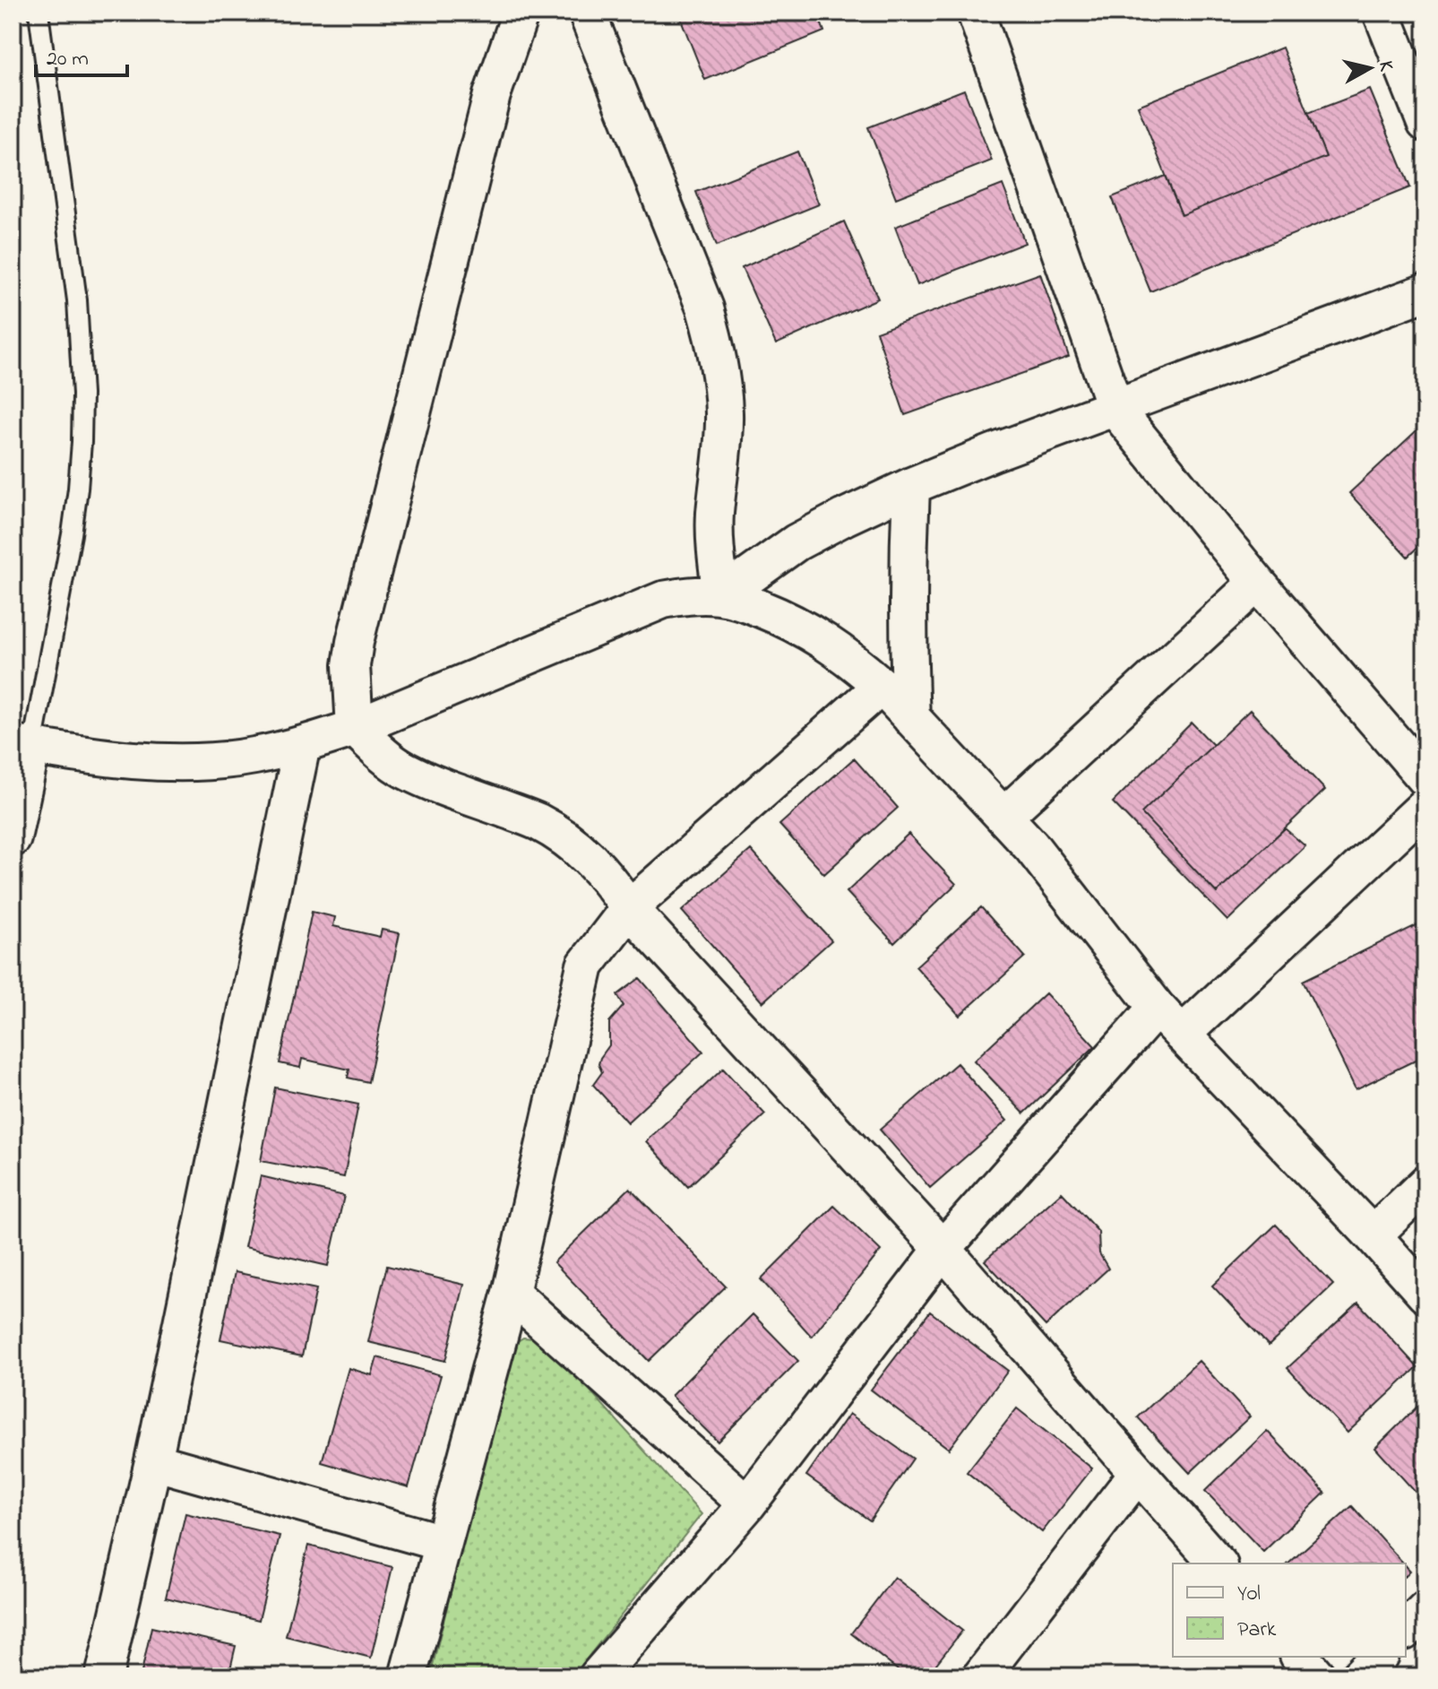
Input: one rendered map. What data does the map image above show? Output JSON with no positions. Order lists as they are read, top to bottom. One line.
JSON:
{"legend":["Yol","Park"],"scale_bar":"20 m","north":"right"}
